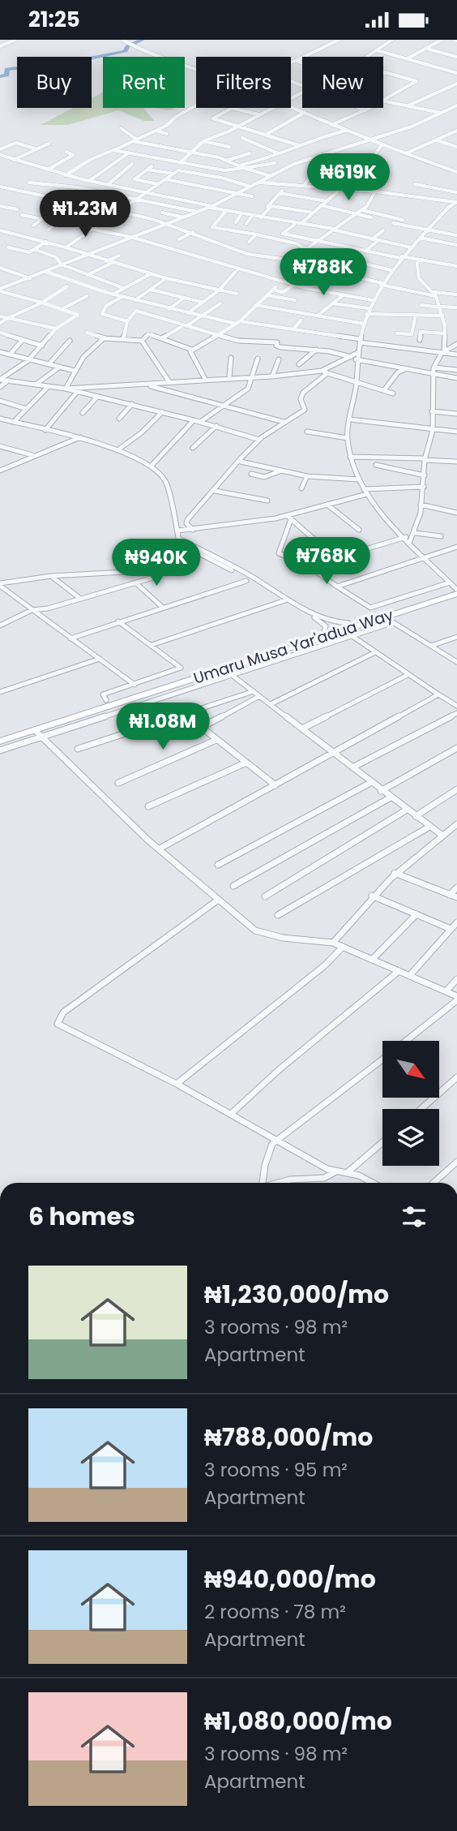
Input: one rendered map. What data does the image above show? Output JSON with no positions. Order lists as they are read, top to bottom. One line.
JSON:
{"streets":{"main road":["Umaru Musa Yar'adua Way"]},"north":"bottom right","page":{"status":"21:25","chip":["Buy","Rent","Filters","New"],"price":["₦619K","₦1.23M","₦788K","₦768K","₦940K","₦1.08M"],"heading":"6 homes","list":[{"name":"₦1,230,000/mo","note":"3 rooms · 98 m² · Apartment"},{"name":"₦788,000/mo","note":"3 rooms · 95 m² · Apartment"},{"name":"₦940,000/mo","note":"2 rooms · 78 m² · Apartment"},{"name":"₦1,080,000/mo","note":"3 rooms · 98 m² · Apartment"}]}}
